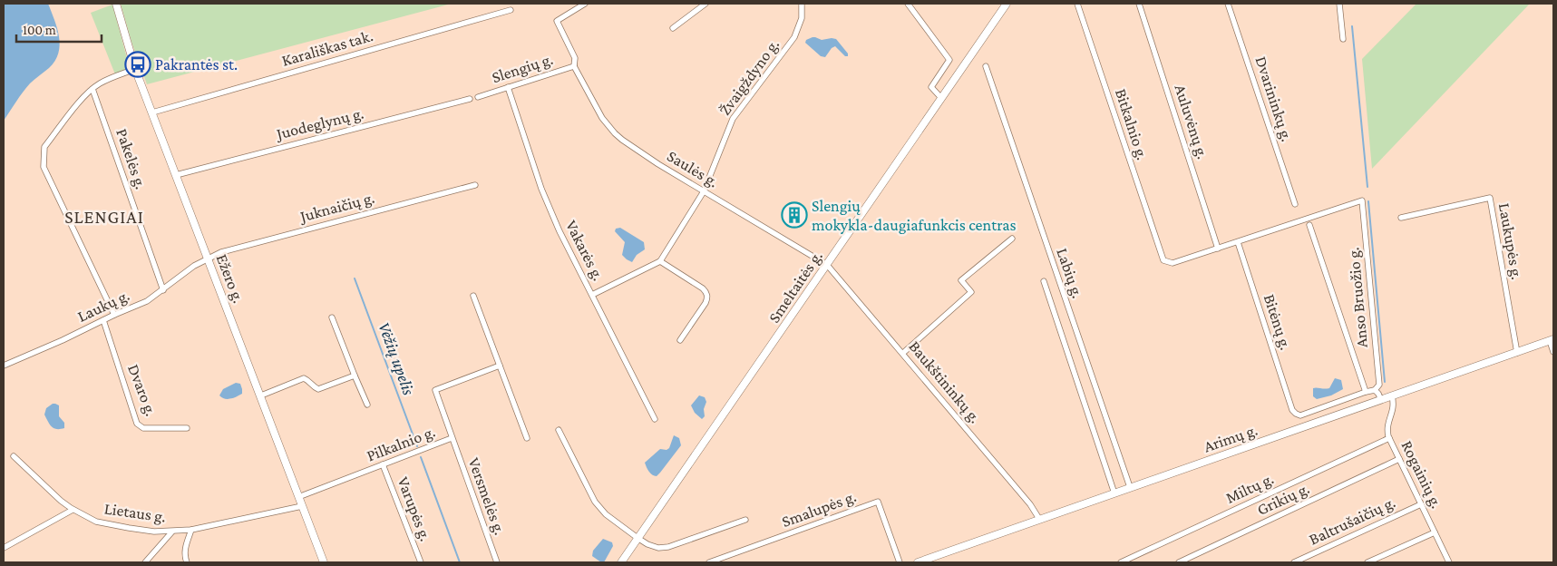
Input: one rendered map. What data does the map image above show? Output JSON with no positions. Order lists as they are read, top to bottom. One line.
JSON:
{"streets":{"main road":["Ežero g.","Smeltaitės g.","Arimų g."],"street":["Karališkas tak.","Slengių g.","Žvaigždyno g.","Dvarininkų g.","Auluvėnų g.","Juodeglynų g.","Bitkalnio g.","Pakelės g.","Saulės g.","Juknaičių g.","Laukupės g.","Vakarės g.","Labių g.","Anso Bruožio g.","Laukų g.","Bitėnų g.","Baukštininkų g.","Dvaro g.","Pilkalnio g.","Rogainių g.","Miltų g.","Versmelės g.","Grikių g.","Varupės g.","Smalupės g.","Lietaus g.","Baltrušaičių g."]},"crossings":[["Karališkas tak.","Ežero g."],["Slengių g.","Saulės g."],["Slengių g.","Vakarės g."],["Žvaigždyno g.","Saulės g."],["Auluvėnų g.","Bitkalnio g."],["Juodeglynų g.","Ežero g."],["Pakelės g.","Laukų g."],["Saulės g.","Smeltaitės g."],["Saulės g.","Baukštininkų g."],["Juknaičių g.","Ežero g."],["Juknaičių g.","Laukų g."],["Laukupės g.","Arimų g."],["Labių g.","Arimų g."],["Ežero g.","Laukų g."],["Ežero g.","Pilkalnio g."],["Ežero g.","Lietaus g."],["Smeltaitės g.","Baukštininkų g."],["Anso Bruožio g.","Bitėnų g."],["Laukų g.","Dvaro g."],["Baukštininkų g.","Arimų g."],["Arimų g.","Rogainių g."],["Pilkalnio g.","Versmelės g."],["Pilkalnio g.","Varupės g."],["Rogainių g.","Miltų g."],["Rogainių g.","Grikių g."],["Rogainių g.","Baltrušaičių g."]],"districts":["SLENGIAI"],"water":["Vėžių upelis"],"places":{"bus stop":["Pakrantės st."],"building":["Slengių mokykla-daugiafunkcis centras"]},"scale_bar":"100 m"}
